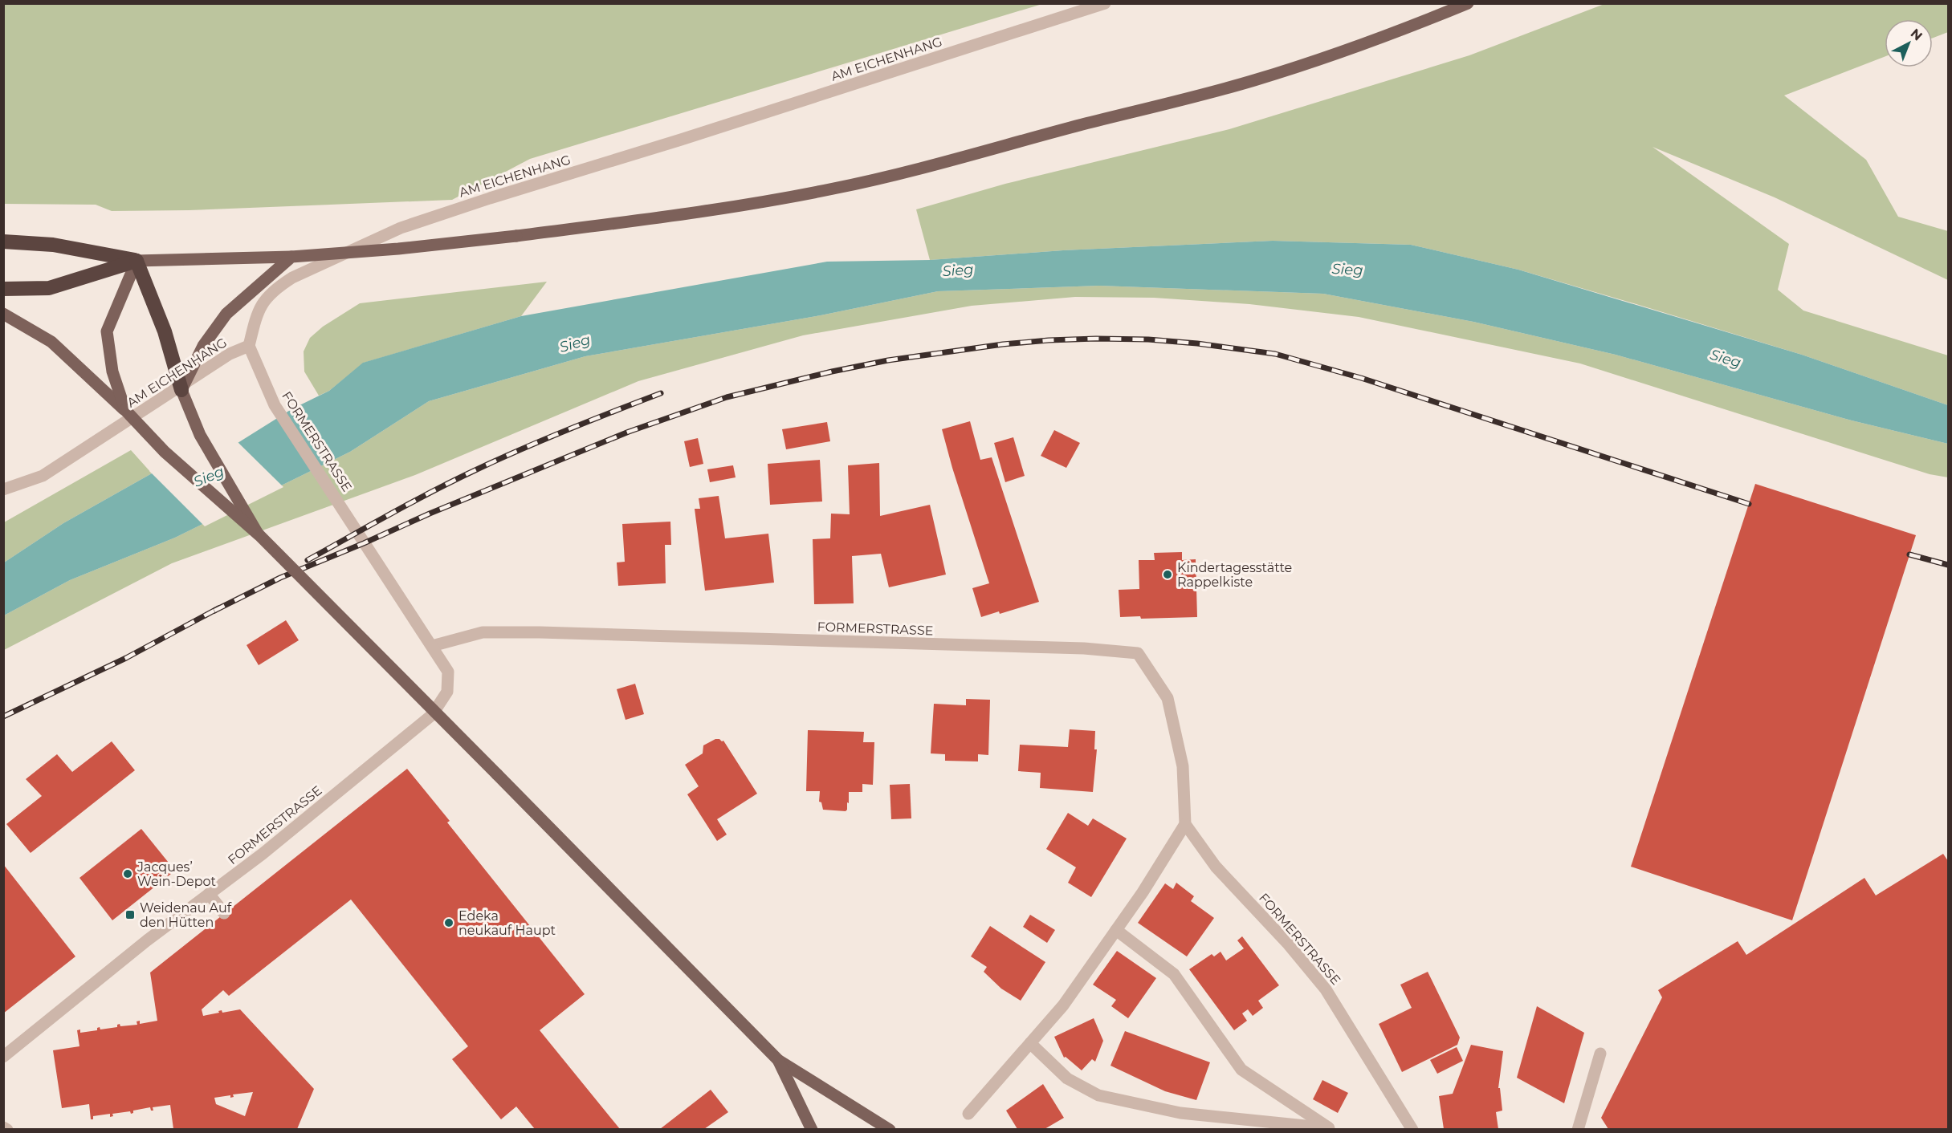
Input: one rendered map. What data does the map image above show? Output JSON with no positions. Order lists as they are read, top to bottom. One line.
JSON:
{"streets":{"street":["AM EICHENHANG","FORMERSTRASSE"]},"crossings":[["AM EICHENHANG","FORMERSTRASSE"]],"water":["Sieg"],"places":{"other":["Kindertagesstätte Rappelkiste","Jacques’ Wein-Depot","Edeka neukauf Haupt"],"transit":["Weidenau Auf den Hütten"]},"north":"top right"}
